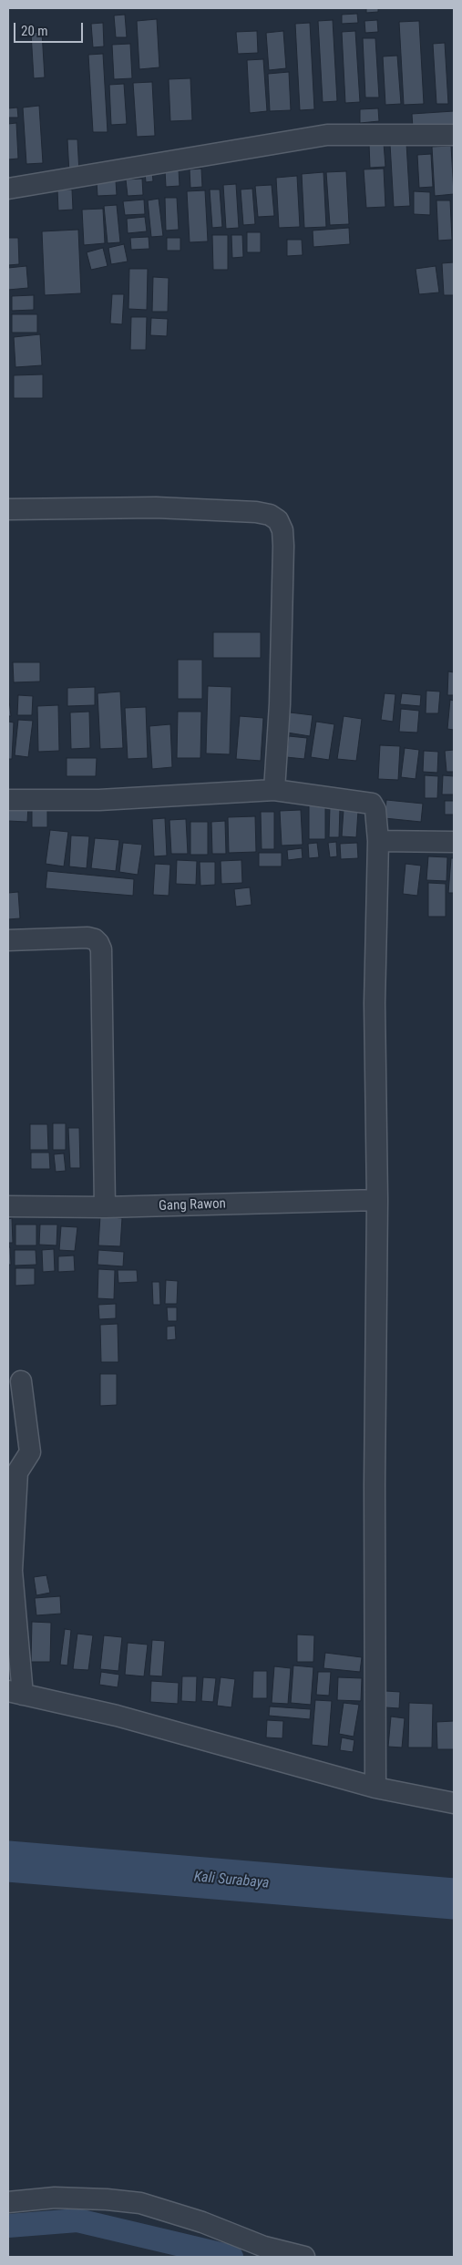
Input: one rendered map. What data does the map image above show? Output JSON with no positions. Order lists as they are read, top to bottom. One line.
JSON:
{"streets":{"street":["Gang Rawon"]},"water":["Kali Surabaya"],"scale_bar":"20 m"}
